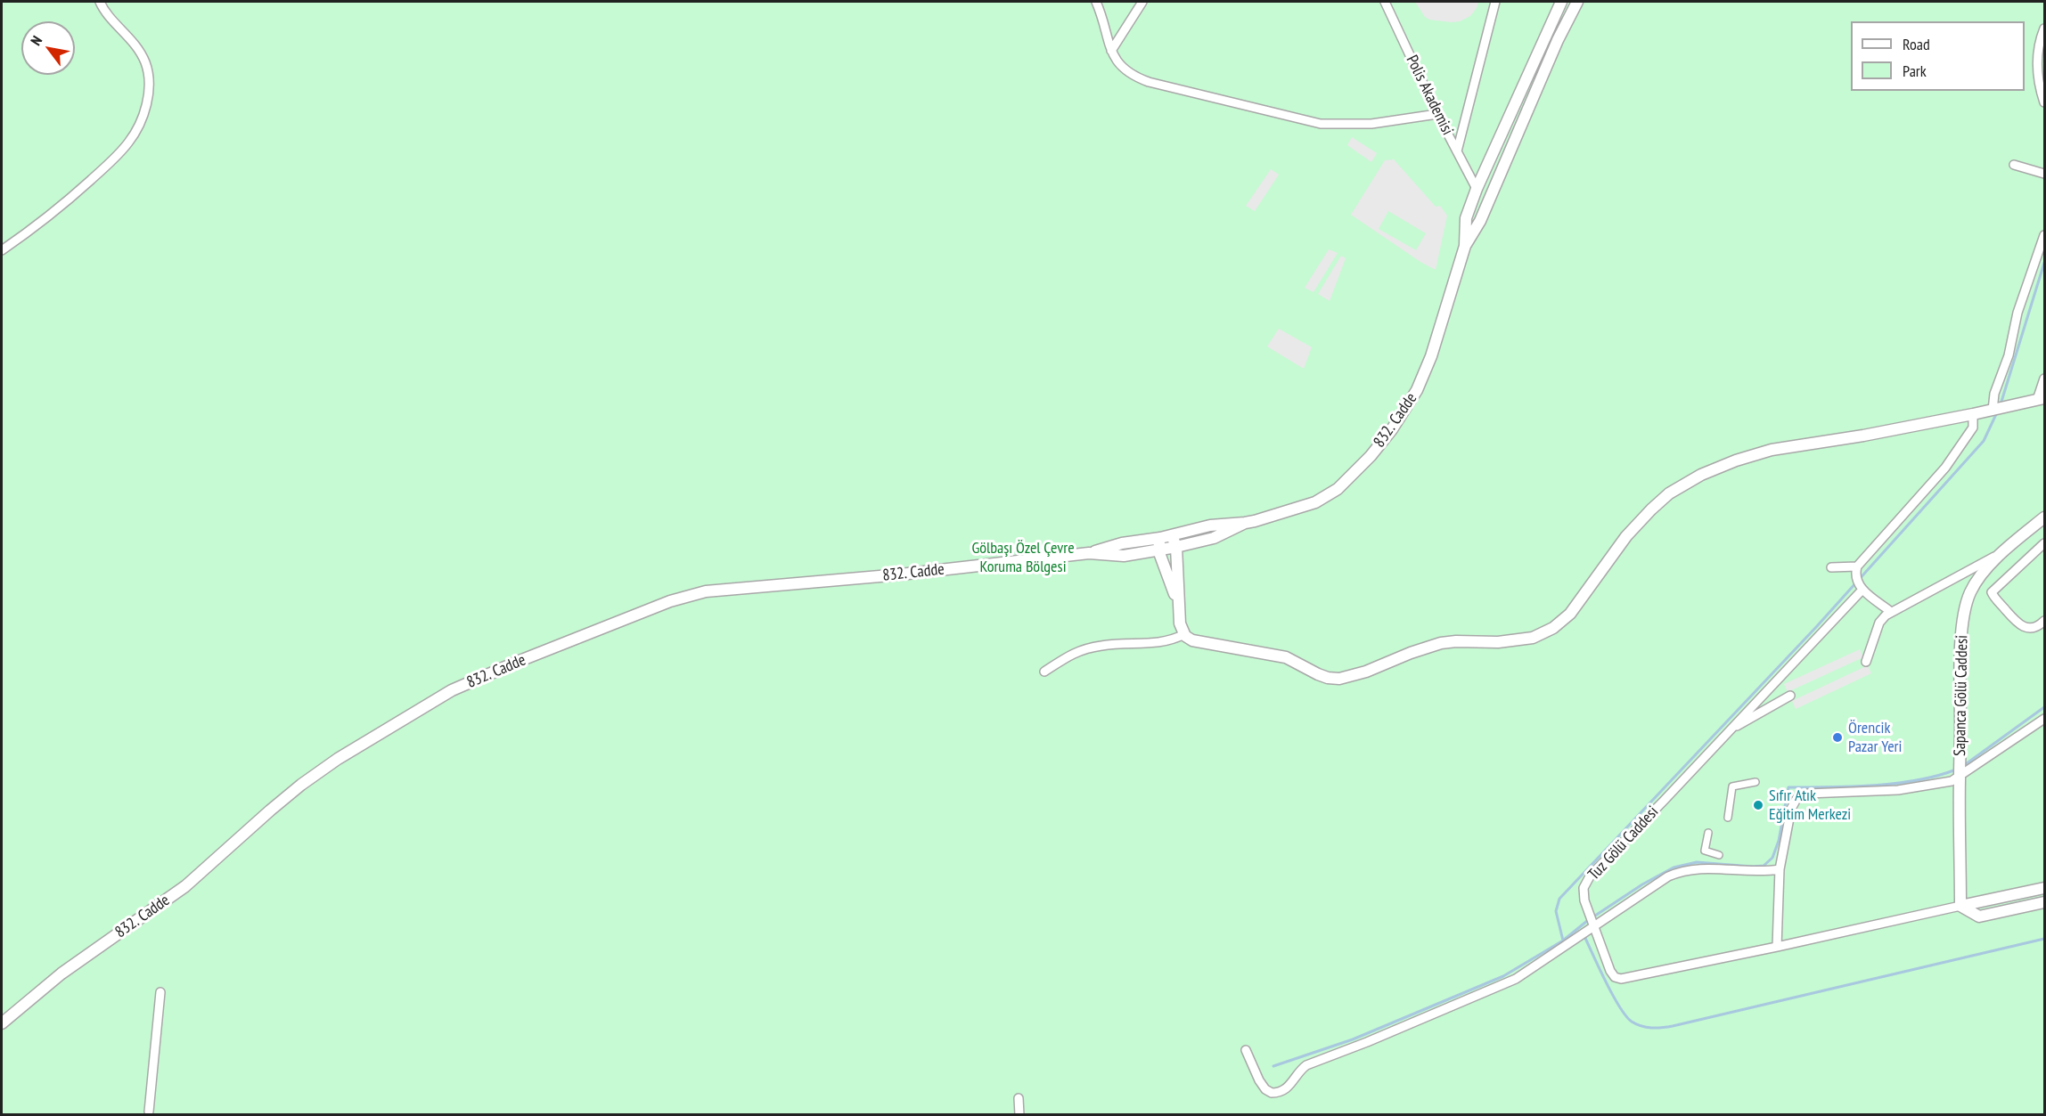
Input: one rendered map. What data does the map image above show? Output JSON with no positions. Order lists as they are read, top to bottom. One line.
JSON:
{"streets":{"street":["Polis Akademisi","832. Cadde","Sapanca Gölü Caddesi","Tuz Gölü Caddesi"]},"crossings":[["Polis Akademisi","832. Cadde"],["Sapanca Gölü Caddesi","Tuz Gölü Caddesi"]],"parks":["Gölbaşı Özel Çevre Koruma Bölgesi"],"places":["Örencik Pazar Yeri","Sıfır Atık Eğitim Merkezi"],"legend":["Road","Park"],"north":"top left"}
